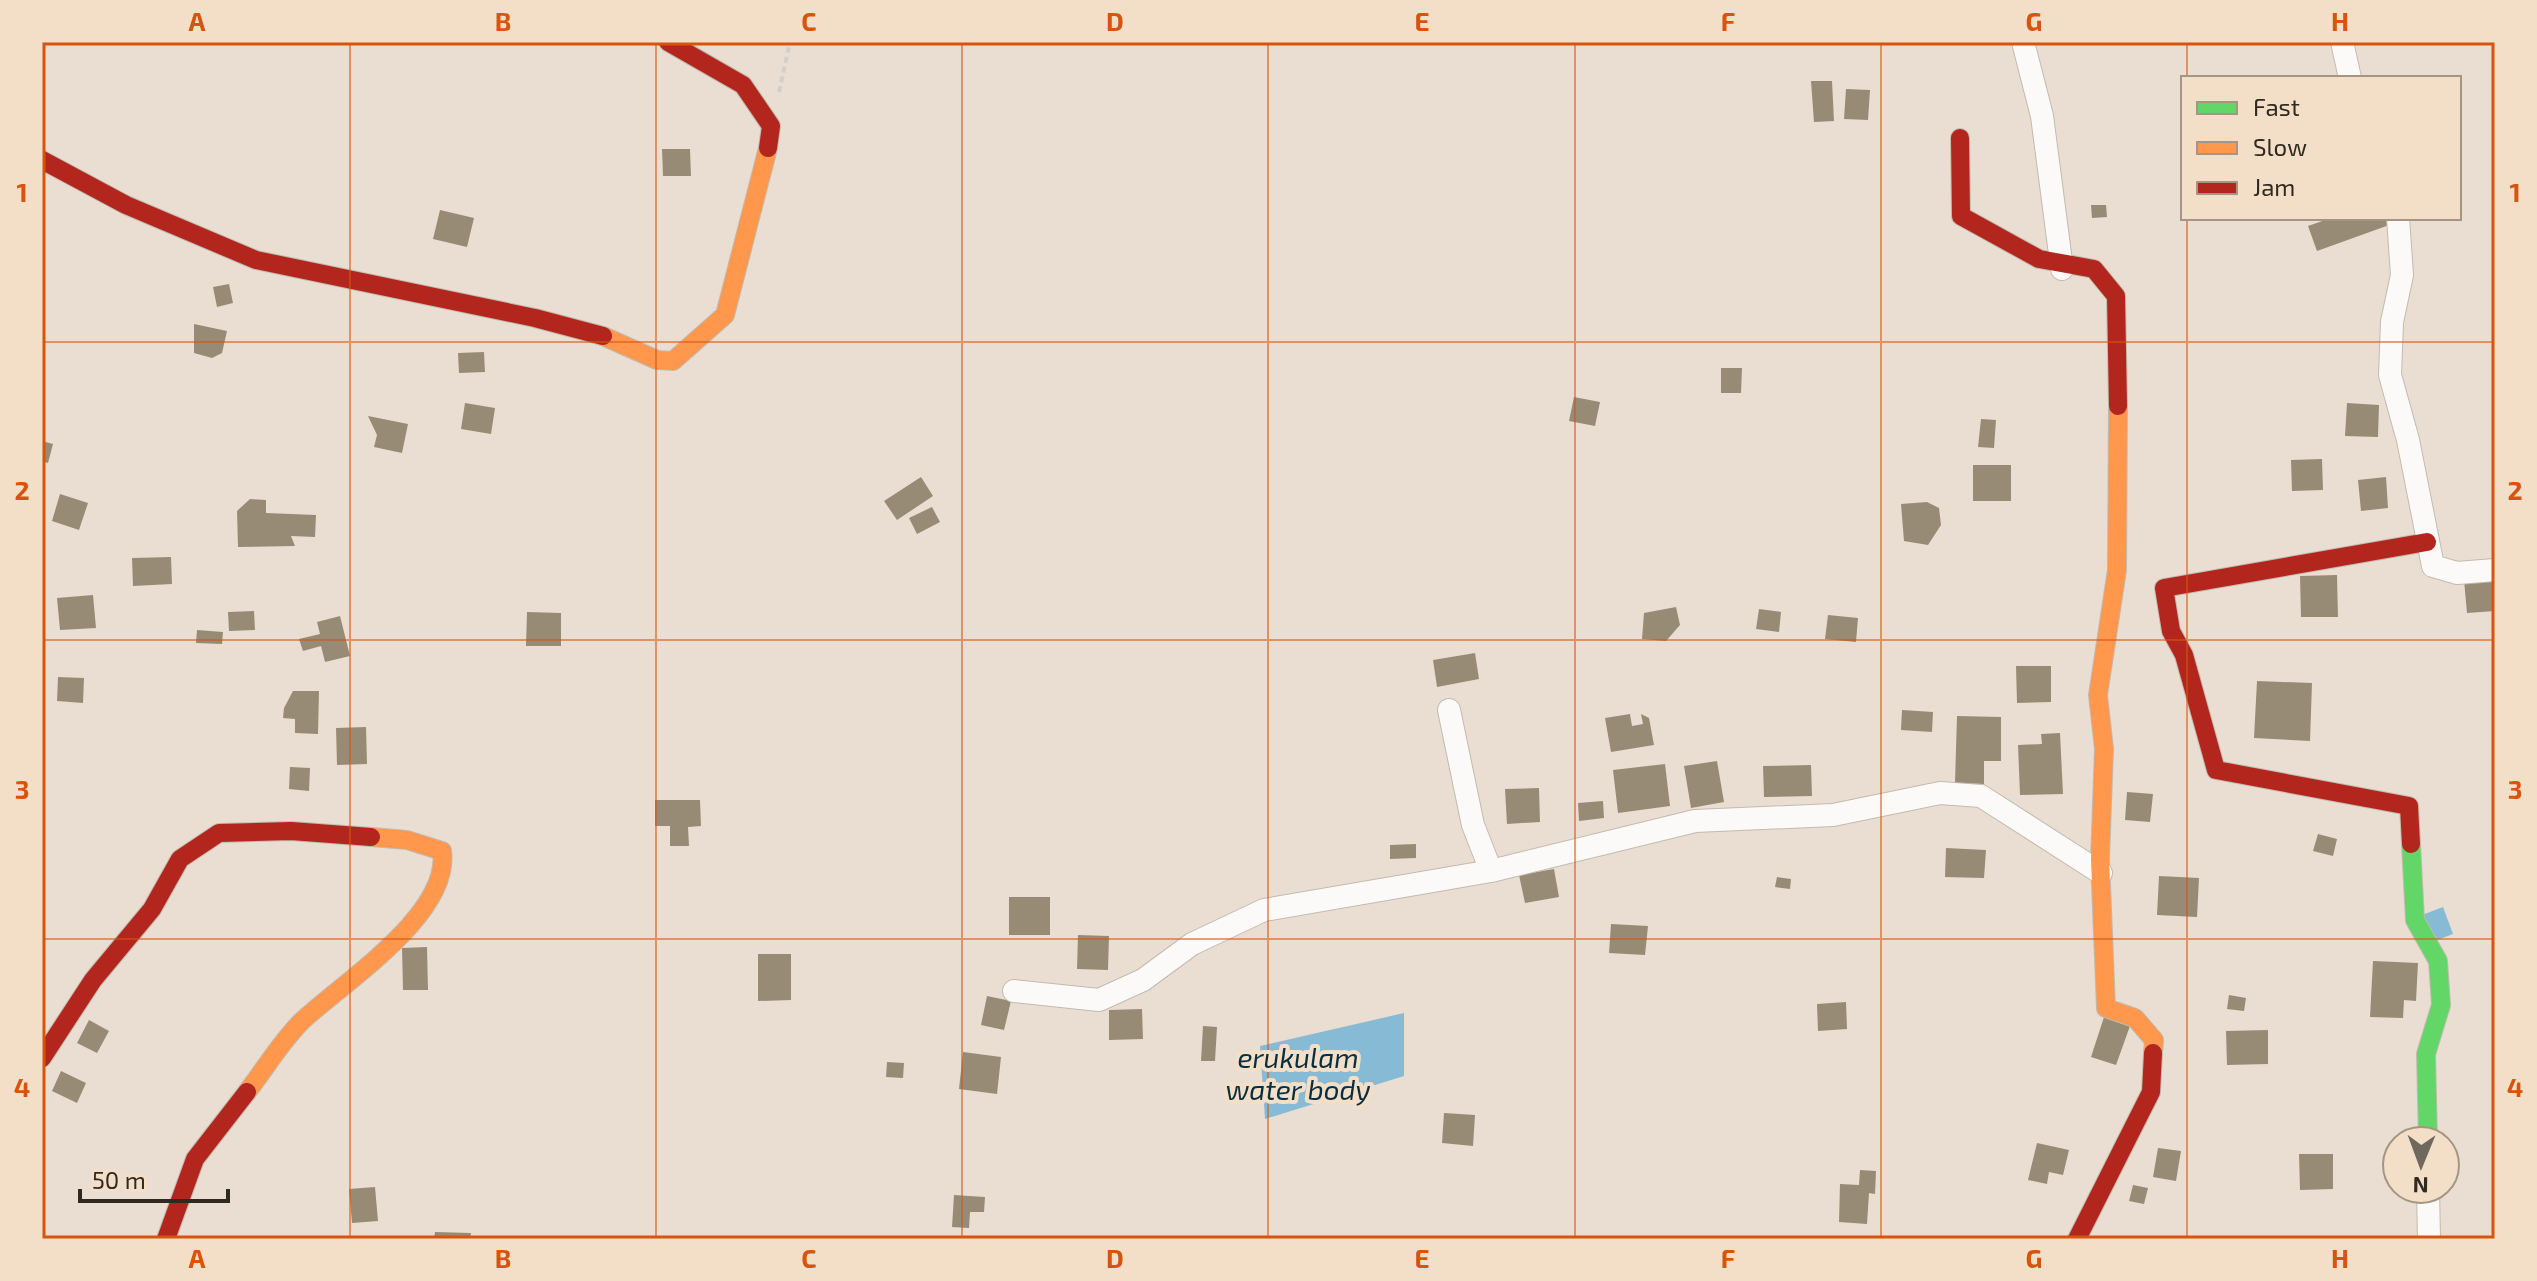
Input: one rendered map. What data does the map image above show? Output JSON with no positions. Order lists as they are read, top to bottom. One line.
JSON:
{"water":["erukulam water body"],"legend":["Fast","Slow","Jam"],"scale_bar":"50 m","north":"bottom","grid":{"columns":["A","B","C","D","E","F","G","H"],"rows":["1","2","3","4"]}}
